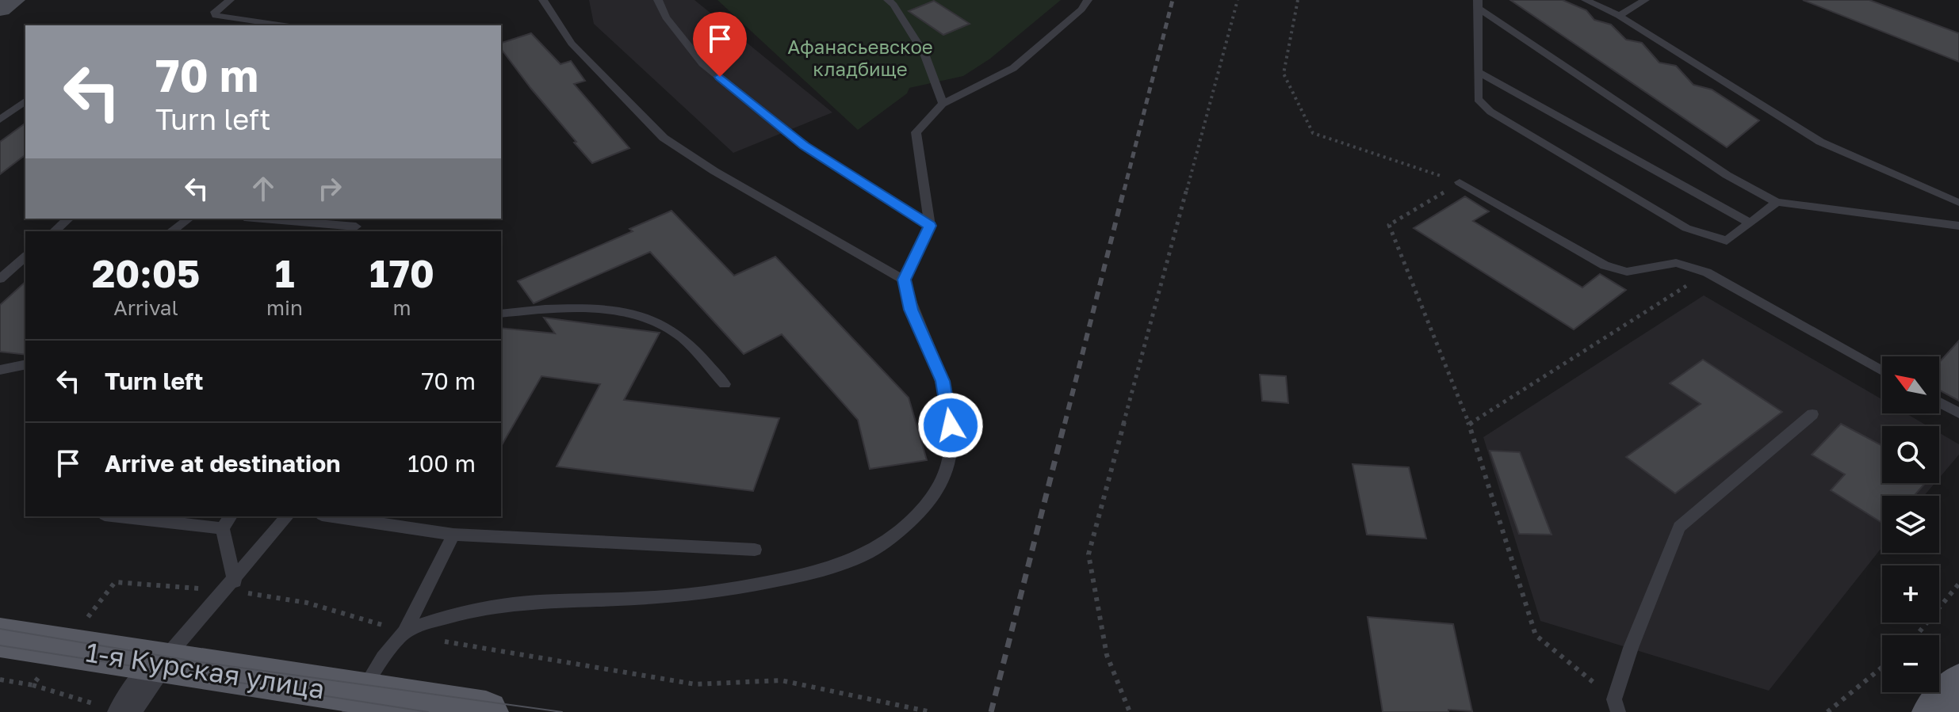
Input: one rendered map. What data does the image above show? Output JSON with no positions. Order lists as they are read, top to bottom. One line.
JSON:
{"streets":{"main road":["1-я Курская улица"]},"parks":["Афанасьевское кладбище"],"north":"top left","page":{"turn":["70 m","Turn left"],"eta":["20:05","Arrival","1","min","170","m"],"list":[{"name":"Turn left","value":"70 m"},{"name":"Arrive at destination","value":"100 m"}],"map_buttons":["+","−"]}}
